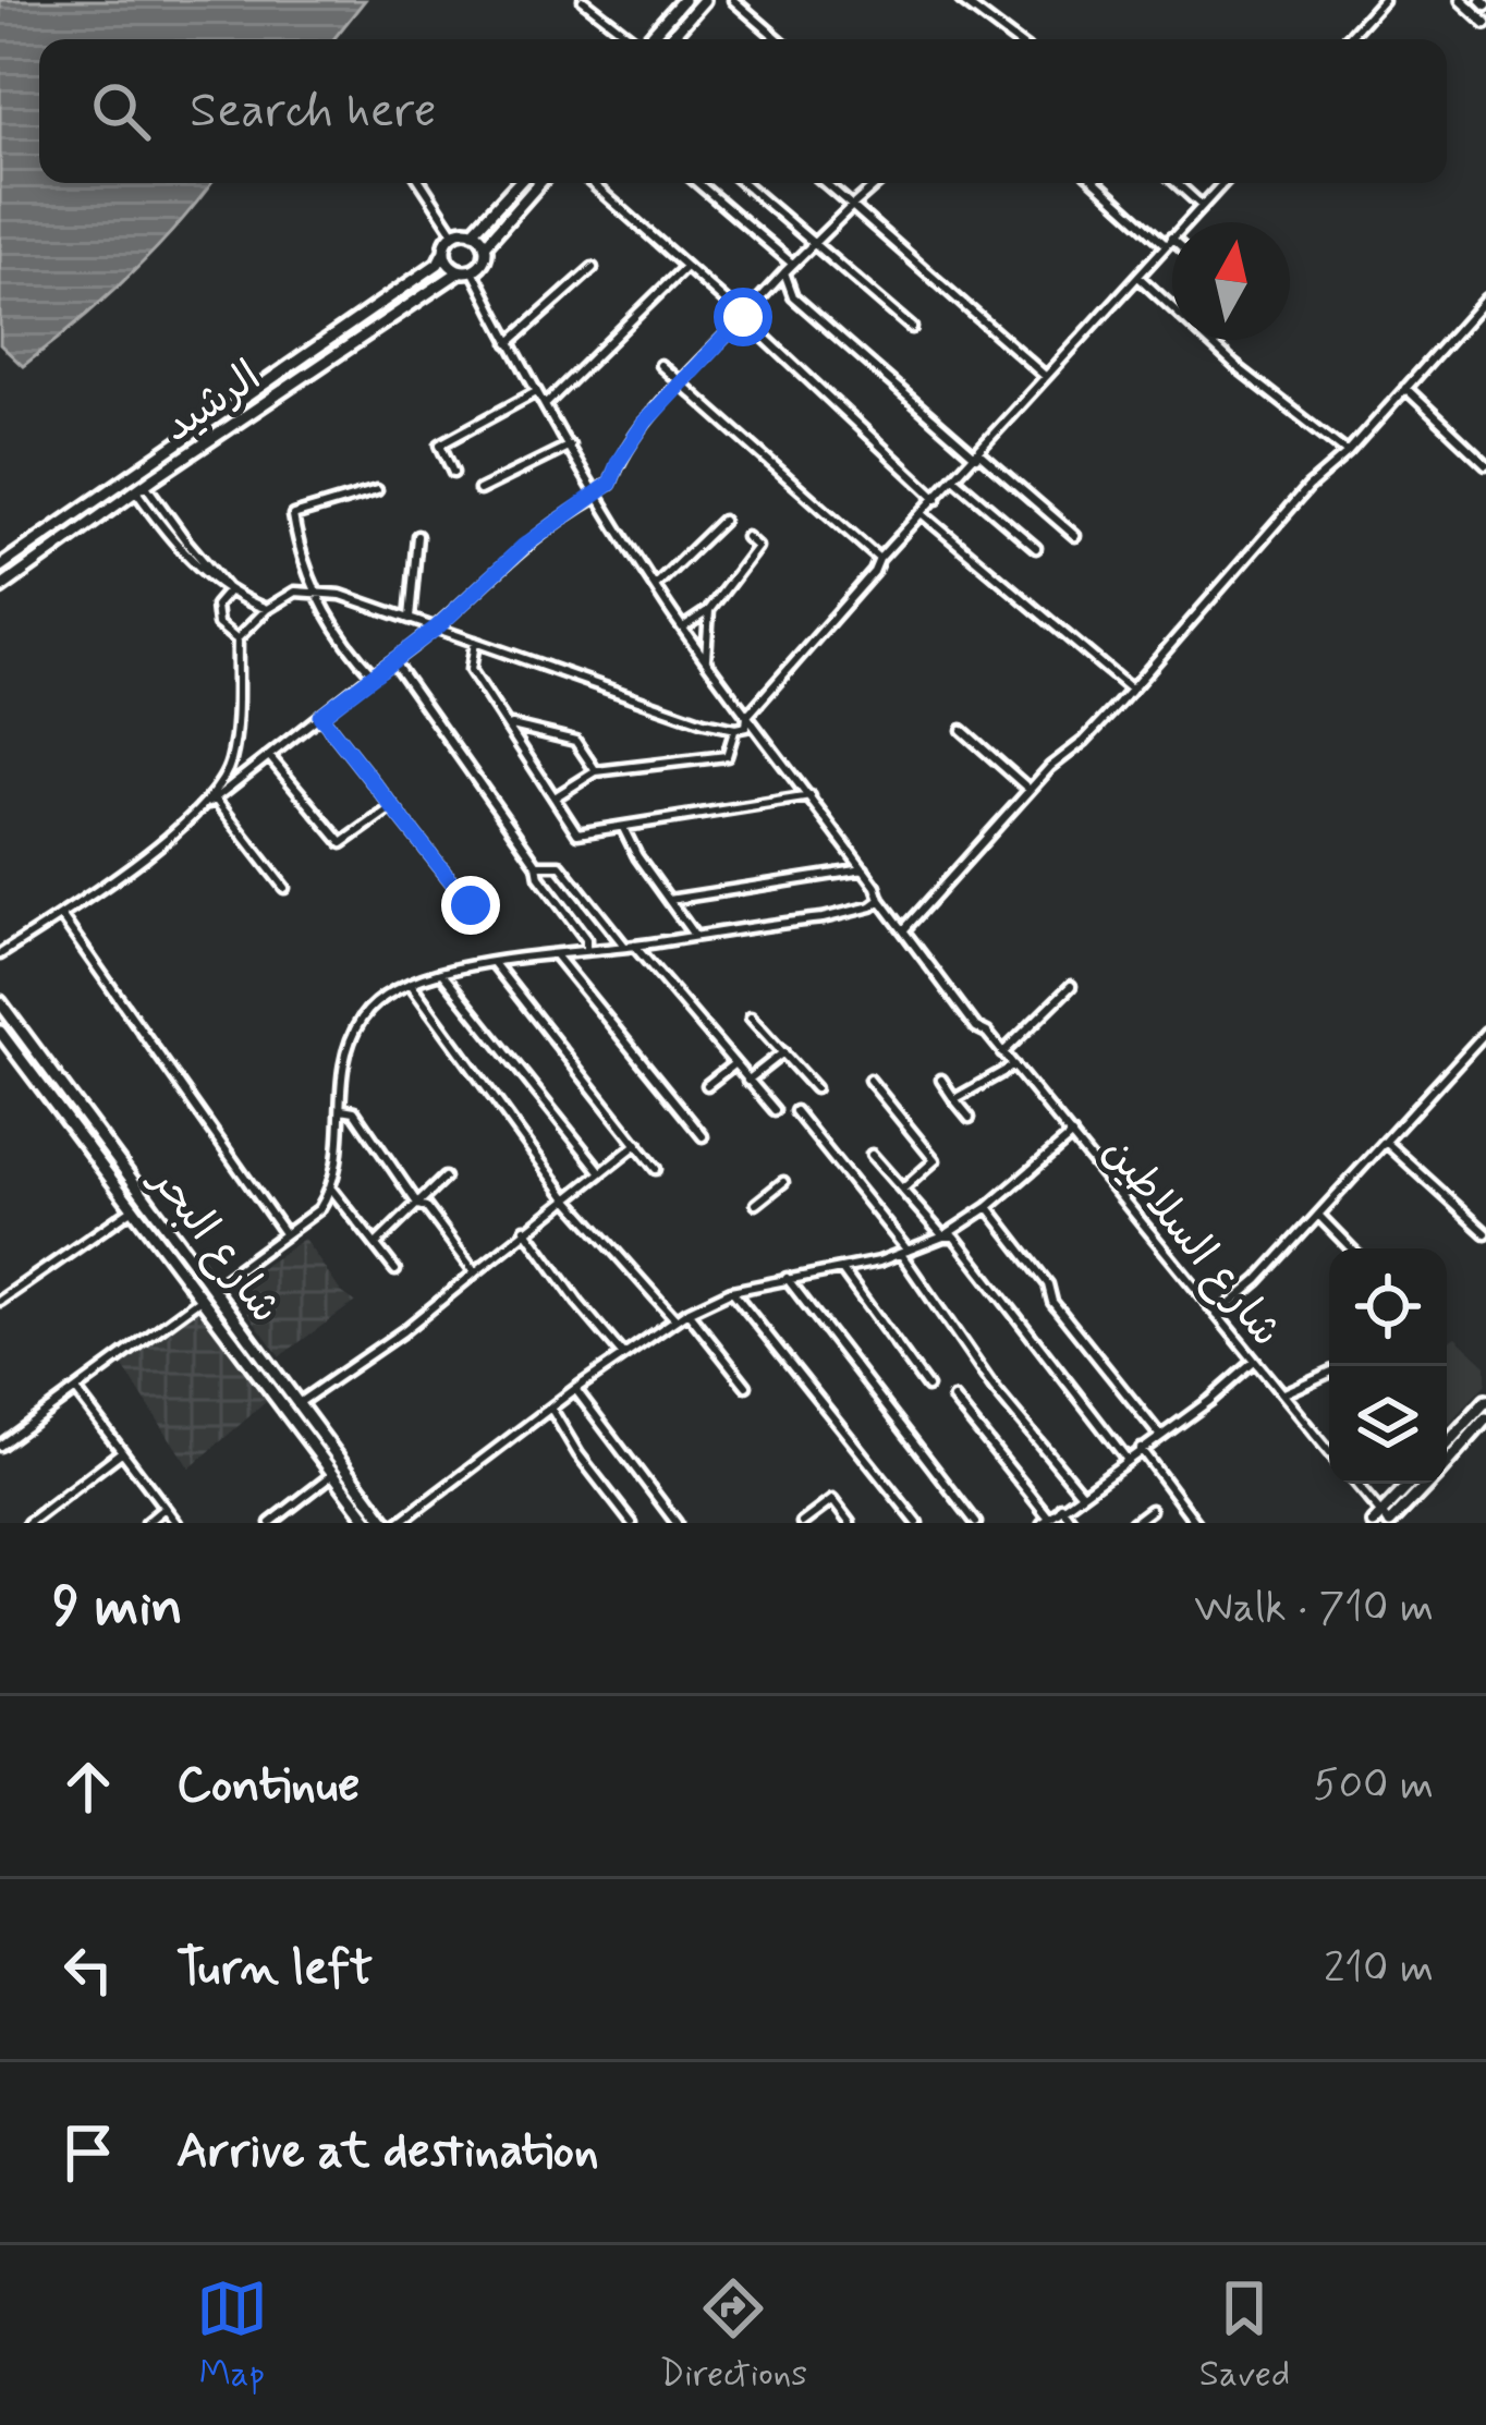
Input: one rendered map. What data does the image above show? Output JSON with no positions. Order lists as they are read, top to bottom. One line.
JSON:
{"streets":{"main road":["الرشيد","شارع البحر"],"street":["شارع السلاطين"]},"crossings":[["الرشيد","شارع السلاطين"]],"north":"top","page":{"search":"Search here","heading":["9 min","Walk · 710 m"],"list":[["Continue","500 m"],["Turn left","210 m"],"Arrive at destination"],"nav":["Map","Directions","Saved"]}}
